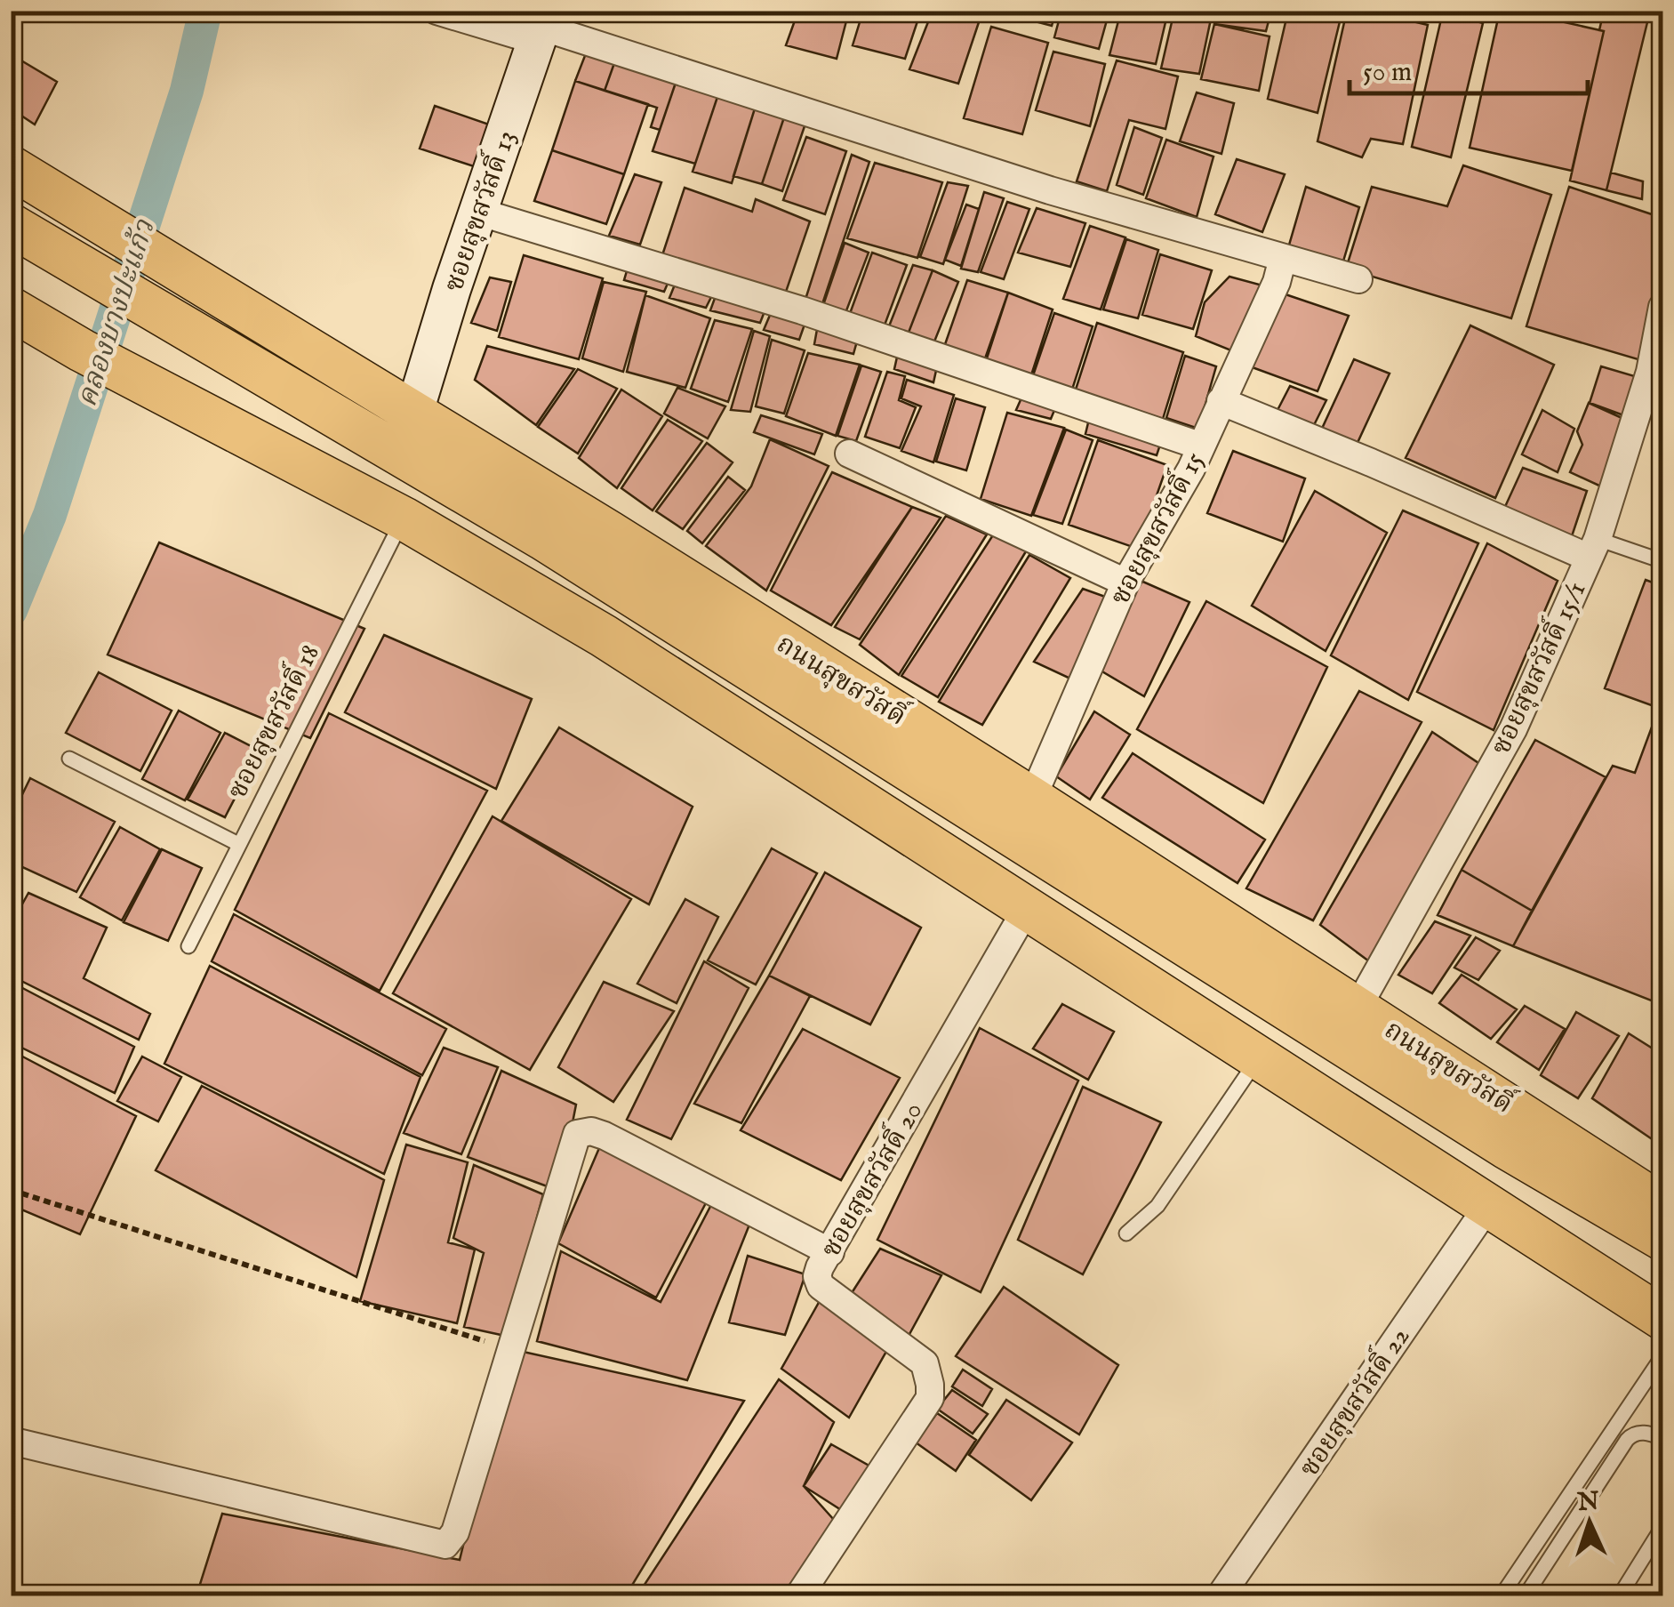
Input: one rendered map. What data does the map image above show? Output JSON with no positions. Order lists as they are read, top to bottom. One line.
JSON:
{"streets":{"main road":["ถนนสุขสวัสดิ์"],"street":["ซอยสุขสวัสดิ์ 13","ซอยสุขสวัสดิ์ 15","ซอยสุขสวัสดิ์ 15/1","ซอยสุขสวัสดิ์ 20","ซอยสุขสวัสดิ์ 22"],"lane":["ซอยสุขสวัสดิ์ 18"]},"crossings":[["ซอยสุขสวัสดิ์ 13","ถนนสุขสวัสดิ์"],["ซอยสุขสวัสดิ์ 15","ถนนสุขสวัสดิ์"],["ซอยสุขสวัสดิ์ 15/1","ถนนสุขสวัสดิ์"]],"water":["คลองบางปะแก้ว"],"scale_bar":"50 m","north":"top"}
